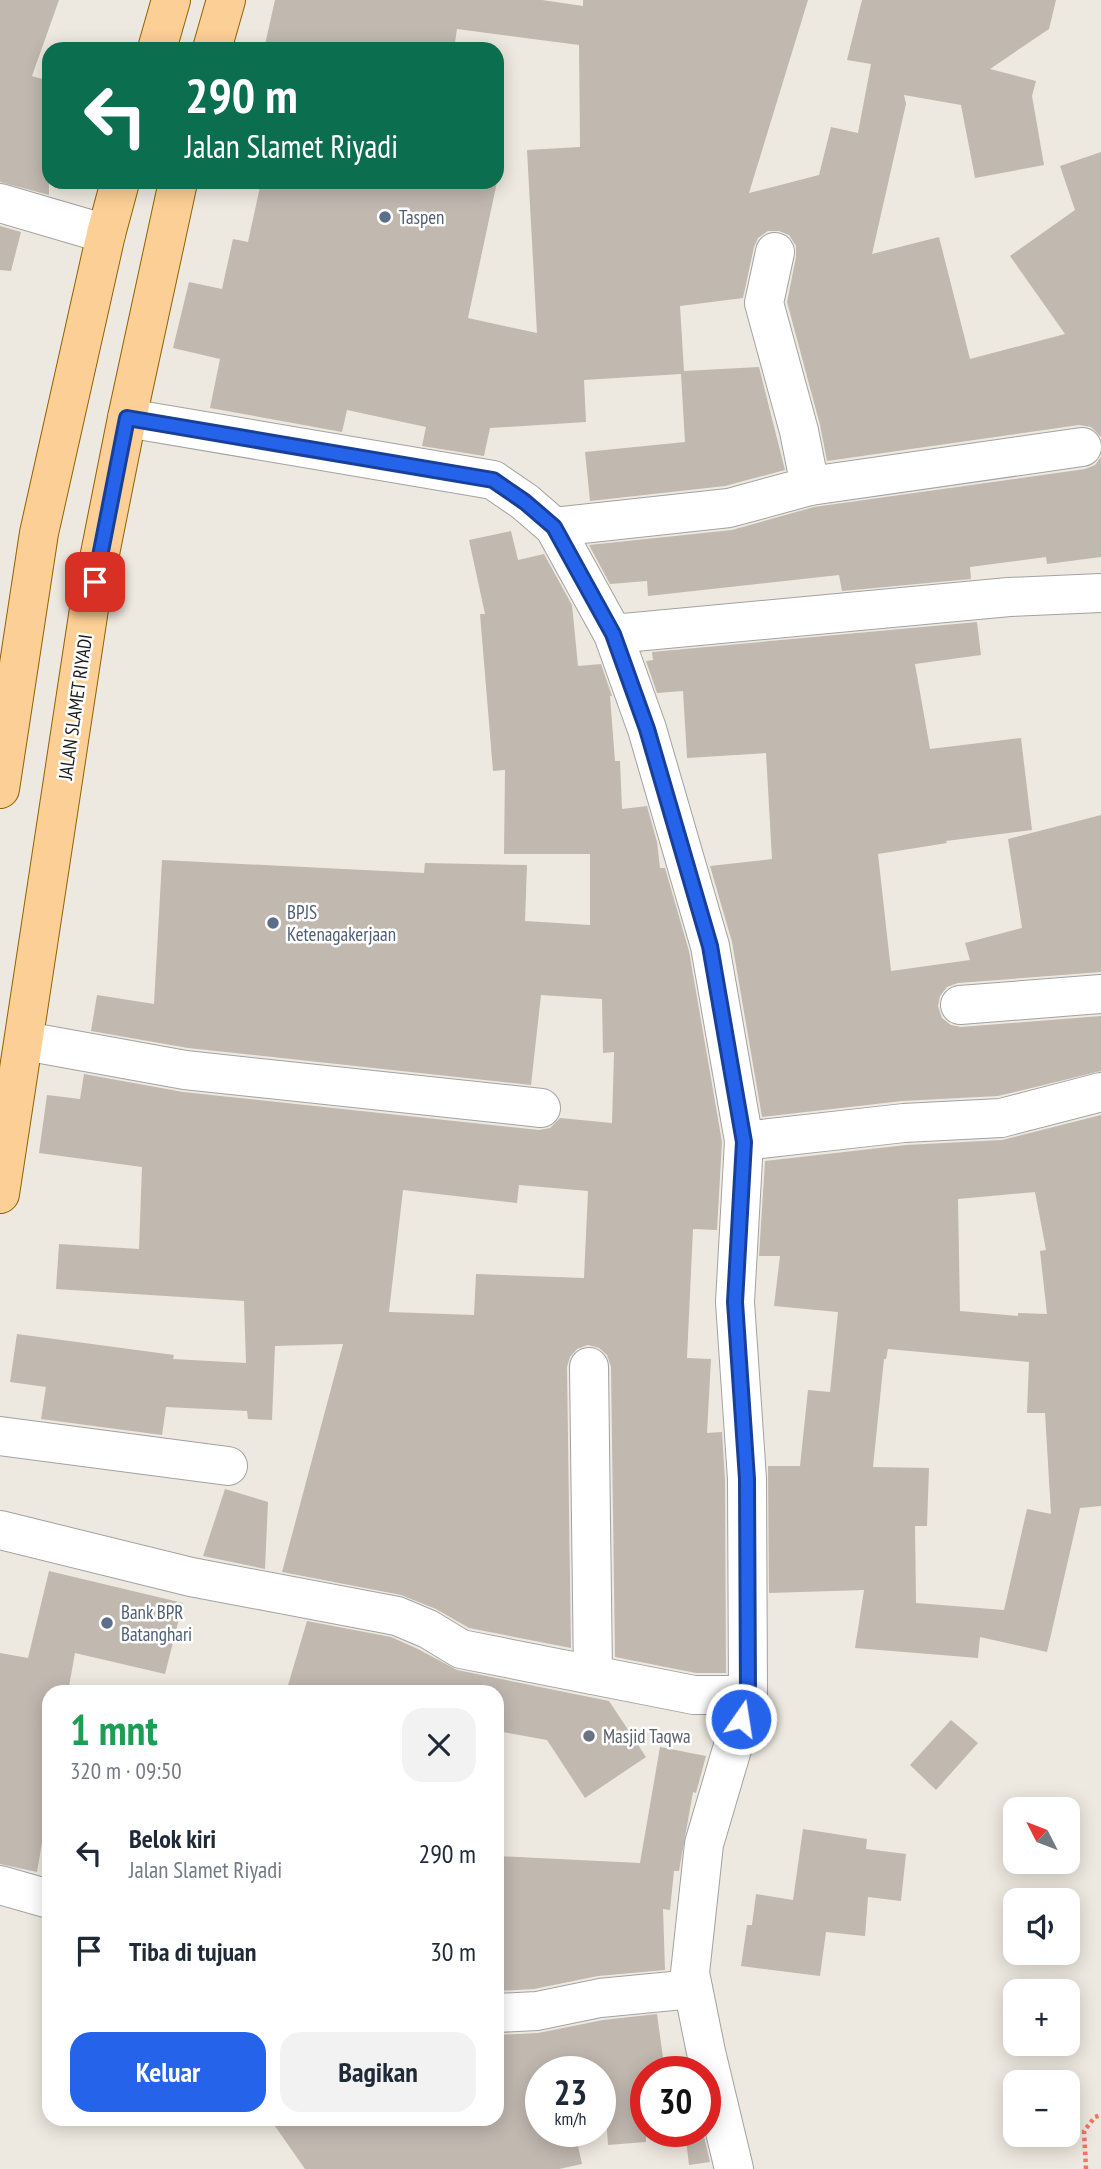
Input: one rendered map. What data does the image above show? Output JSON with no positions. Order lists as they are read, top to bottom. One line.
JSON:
{"streets":{"main road":["JALAN SLAMET RIYADI"]},"places":["Taspen","BPJS Ketenagakerjaan","Bank BPR Batanghari","Masjid Taqwa"],"north":"top left","page":{"turn":["290 m","Jalan Slamet Riyadi"],"heading":["1 mnt","320 m · 09:50"],"map_buttons":["+","−"],"list":[{"name":"Belok kiri","note":"Jalan Slamet Riyadi","value":"290 m"},{"name":"Tiba di tujuan","value":"30 m"}],"buttons":["Keluar","Bagikan"],"speed":"23 km/h","limit":"30"}}
